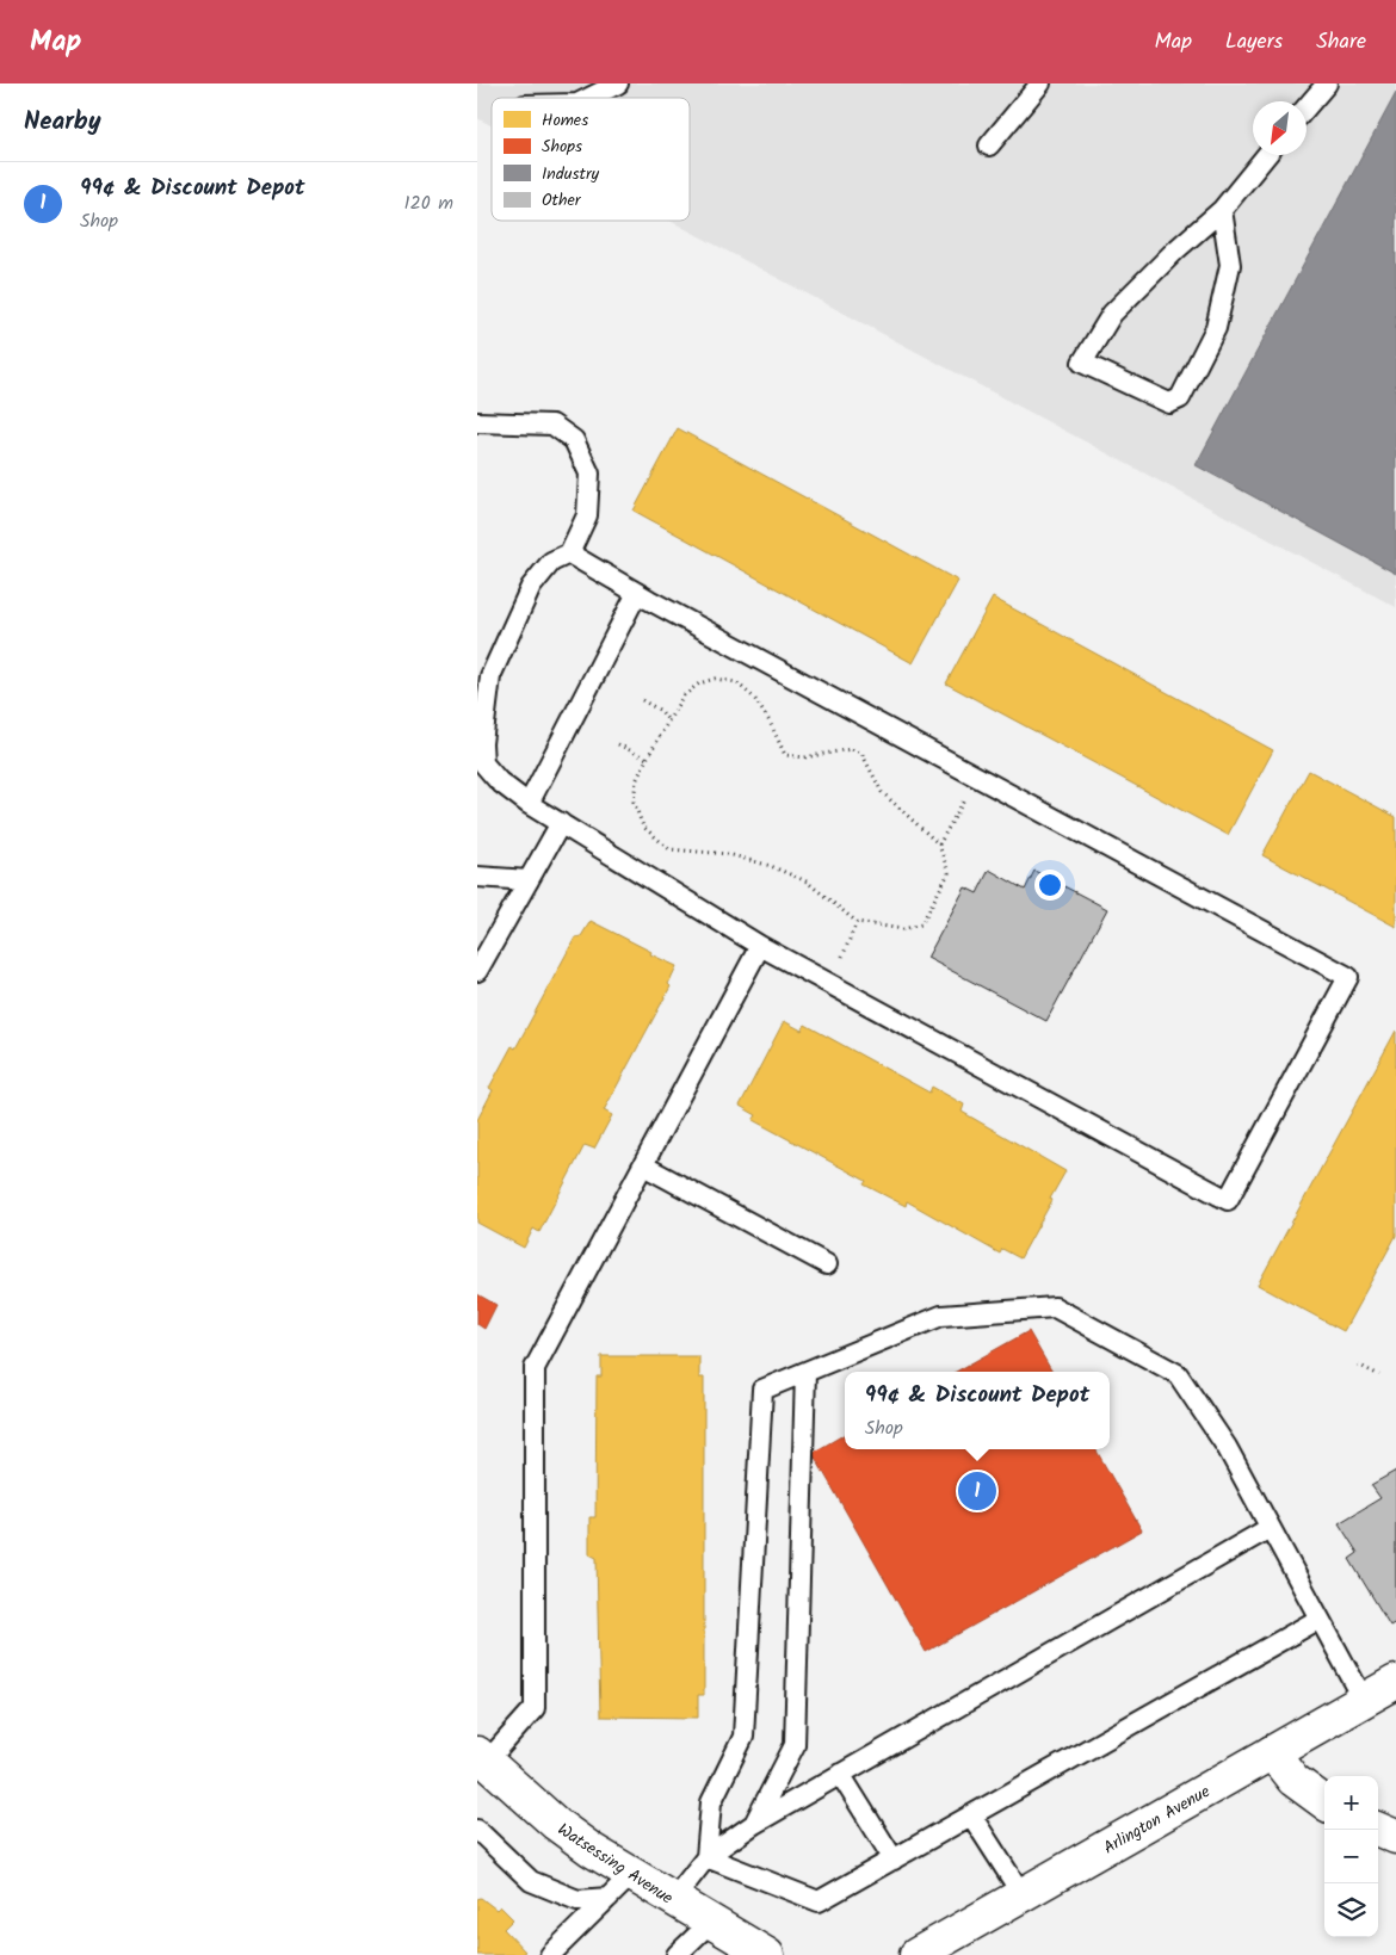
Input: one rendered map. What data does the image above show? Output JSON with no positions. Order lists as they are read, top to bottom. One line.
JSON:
{"streets":{"street":["Arlington Avenue","Watsessing Avenue"]},"legend":["Homes","Shops","Industry","Other"],"north":"bottom left","page":{"header":"Map","nav":["Map","Layers","Share"],"heading":"Nearby","list":[{"mark":"1","name":"99¢ & Discount Depot","note":"Shop","value":"120 m"}],"popup":["99¢ & Discount Depot","Shop"],"pins":"1","map_buttons":["+","−"]}}
